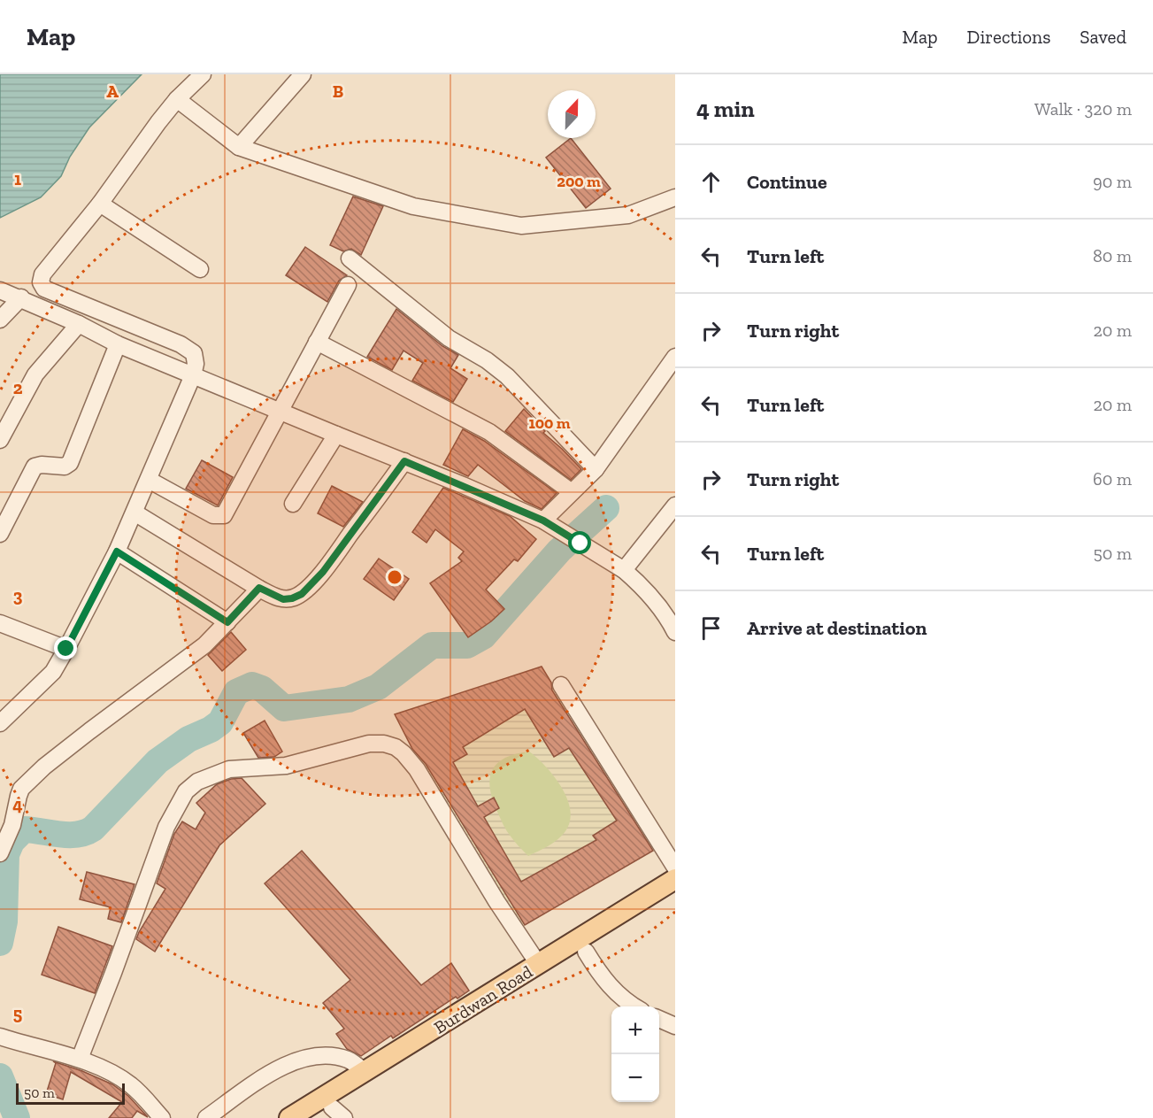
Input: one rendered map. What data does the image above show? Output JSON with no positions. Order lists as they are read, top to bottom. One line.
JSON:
{"streets":{"main road":["Burdwan Road"]},"scale_bar":"50 m","north":"top","page":{"header":"Map","nav":["Map","Directions","Saved"],"heading":["4 min","Walk · 320 m"],"list":[["Continue","90 m"],["Turn left","80 m"],["Turn right","20 m"],["Turn left","20 m"],["Turn right","60 m"],["Turn left","50 m"],"Arrive at destination"],"map_buttons":["+","−"],"scale":"50 m"},"grid":{"columns":["A","B"],"rows":["1","2","3","4","5"]},"rings":["200 m","100 m"]}
